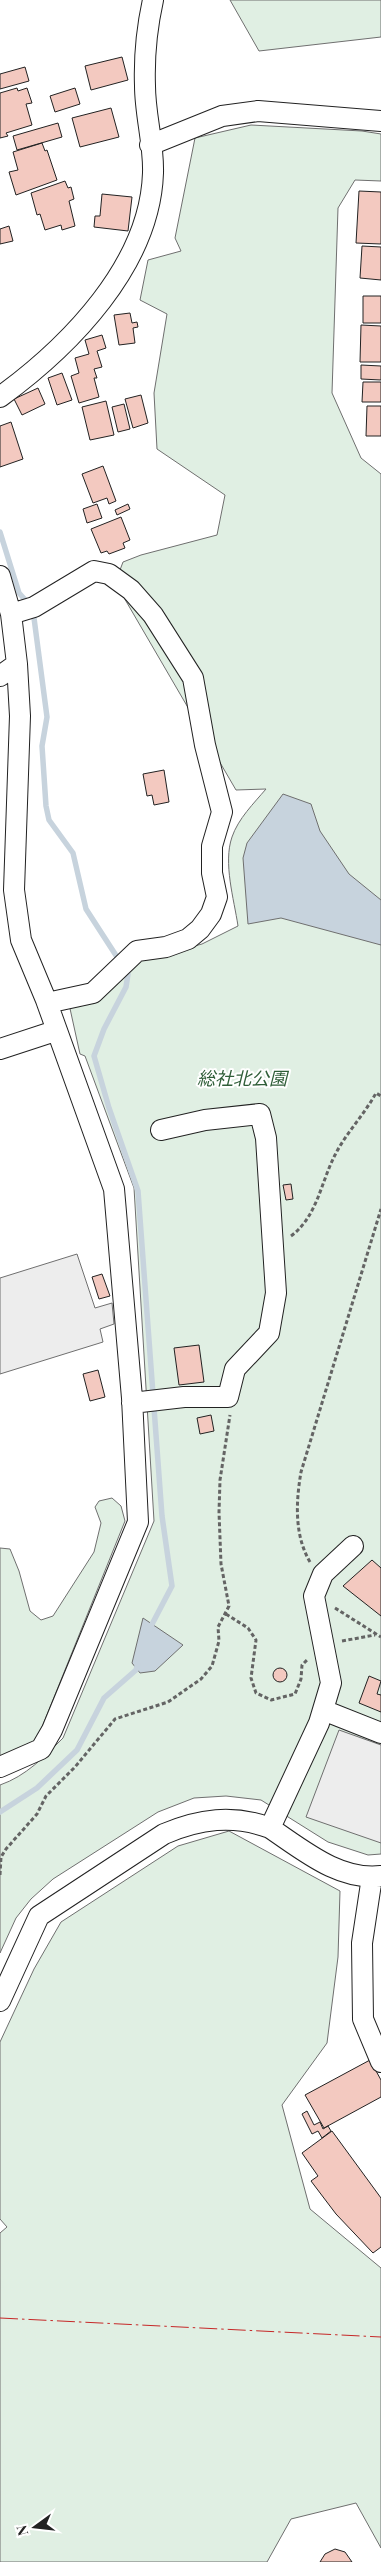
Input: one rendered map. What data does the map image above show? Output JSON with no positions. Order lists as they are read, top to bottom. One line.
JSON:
{"parks":["総社北公園"],"north":"left"}
